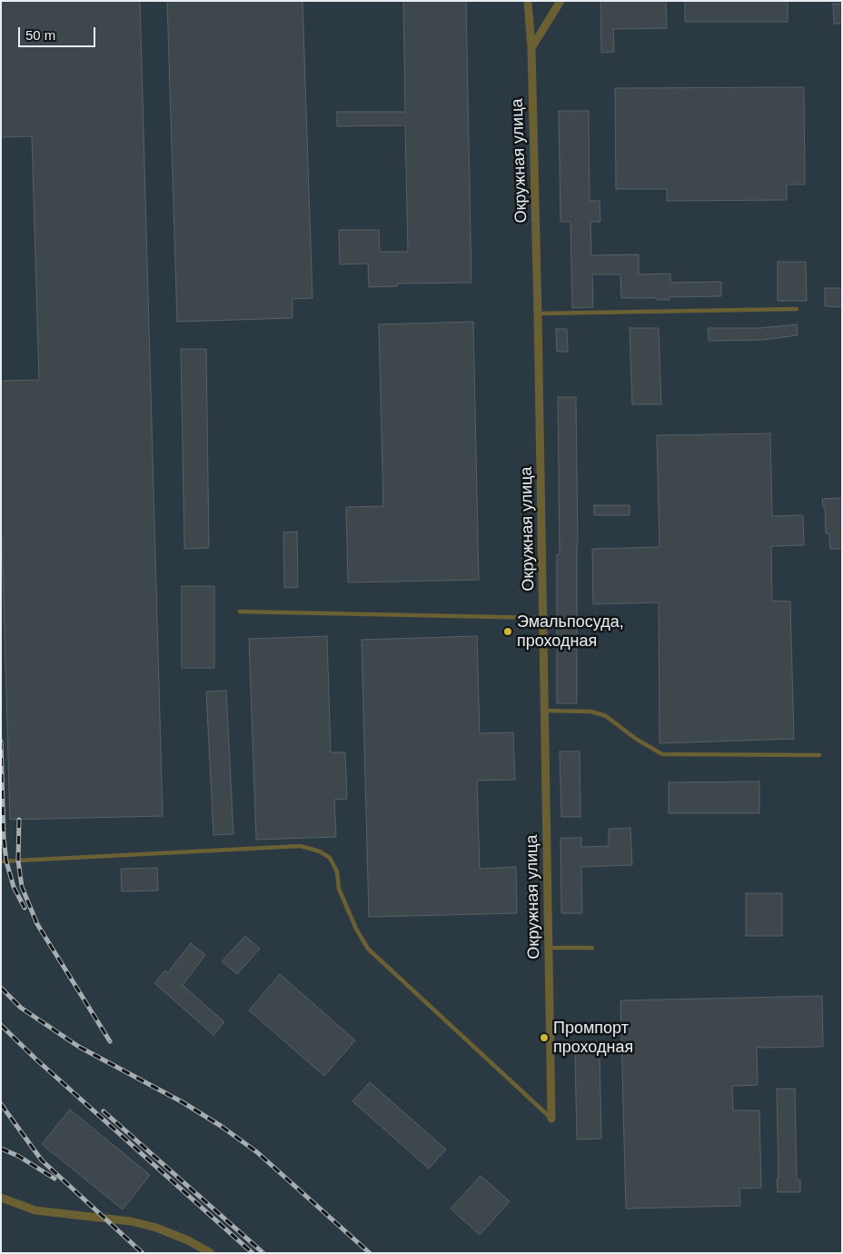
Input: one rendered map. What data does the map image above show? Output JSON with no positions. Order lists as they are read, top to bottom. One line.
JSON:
{"streets":{"street":["Окружная улица"]},"places":["Эмальпосуда, проходная","Промпорт проходная"],"scale_bar":"50 m"}
